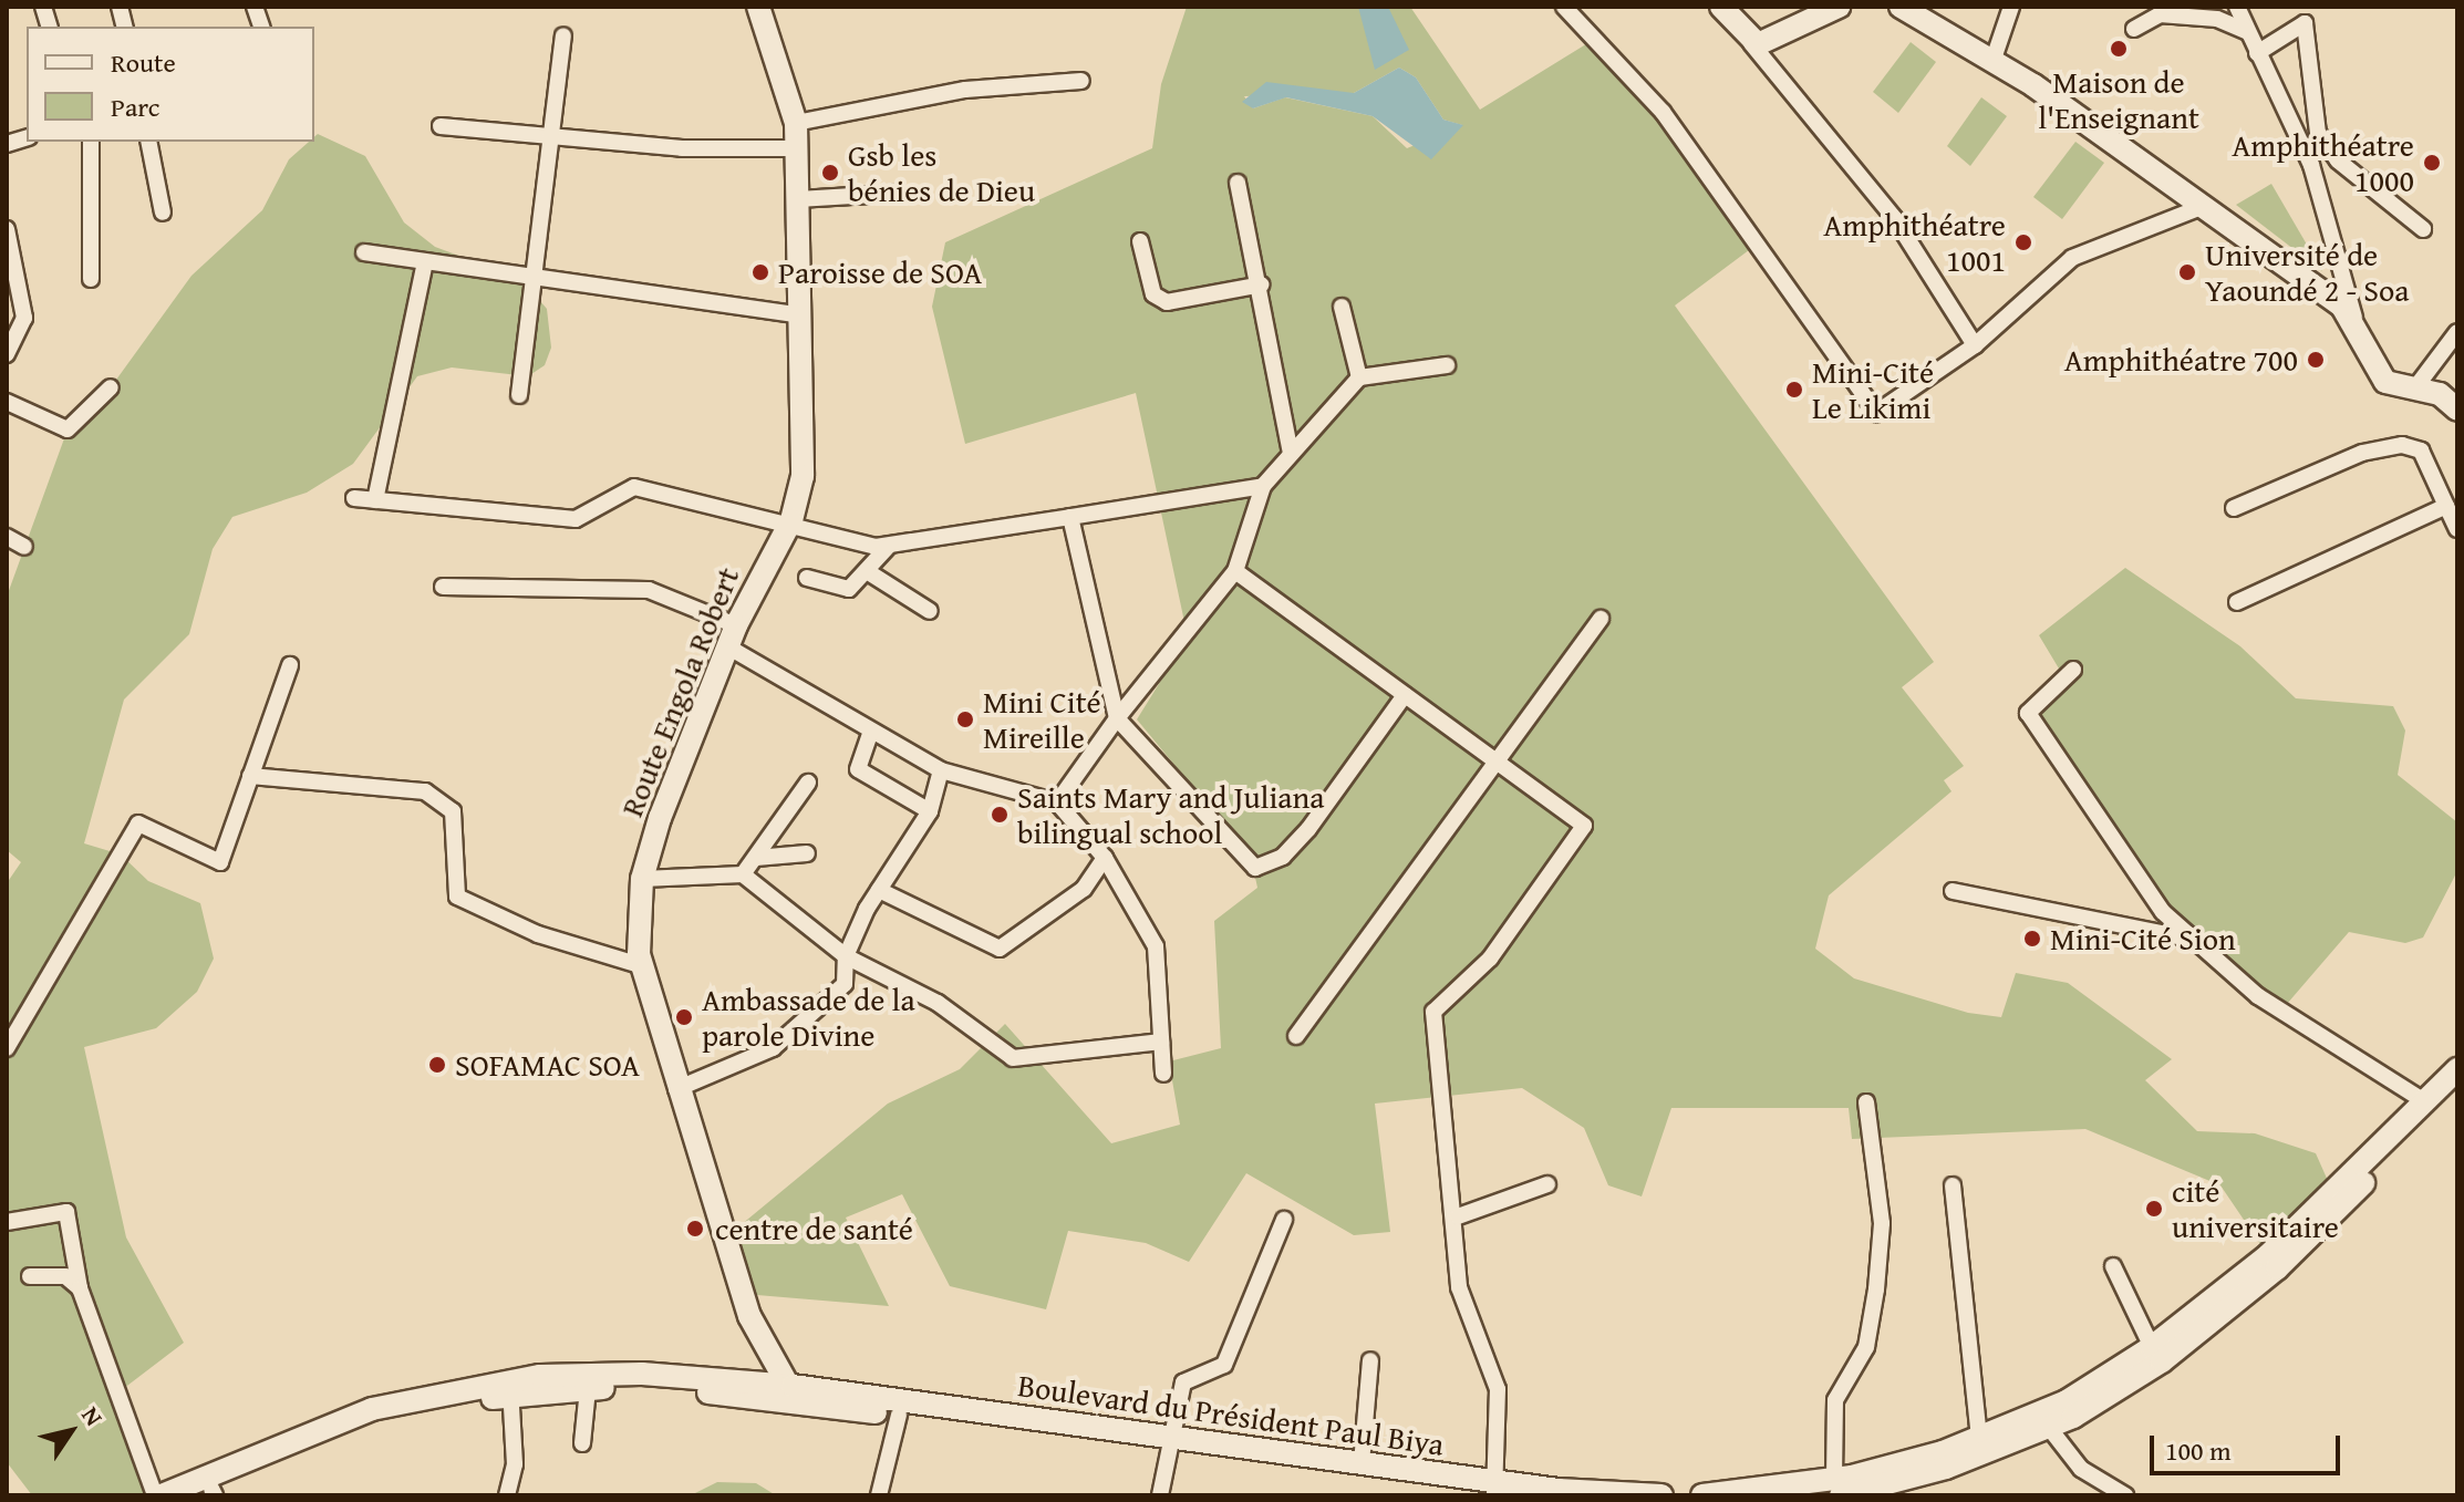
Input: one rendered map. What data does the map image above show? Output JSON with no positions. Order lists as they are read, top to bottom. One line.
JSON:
{"streets":{"main road":["Route Engola Robert","Boulevard du Président Paul Biya"]},"crossings":[["Route Engola Robert","Boulevard du Président Paul Biya"]],"places":["Maison de l'Enseignant","Amphithéatre 1000","Gsb les bénies de Dieu","Amphithéatre 1001","Paroisse de SOA","Université de Yaoundé 2 - Soa","Amphithéatre 700","Mini-Cité Le Likimi","Mini Cité Mireille","Saints Mary and Juliana bilingual school","Mini-Cité Sion","Ambassade de la parole Divine","SOFAMAC SOA","cité universitaire","centre de santé"],"legend":["Route","Parc"],"scale_bar":"100 m","north":"top right"}
